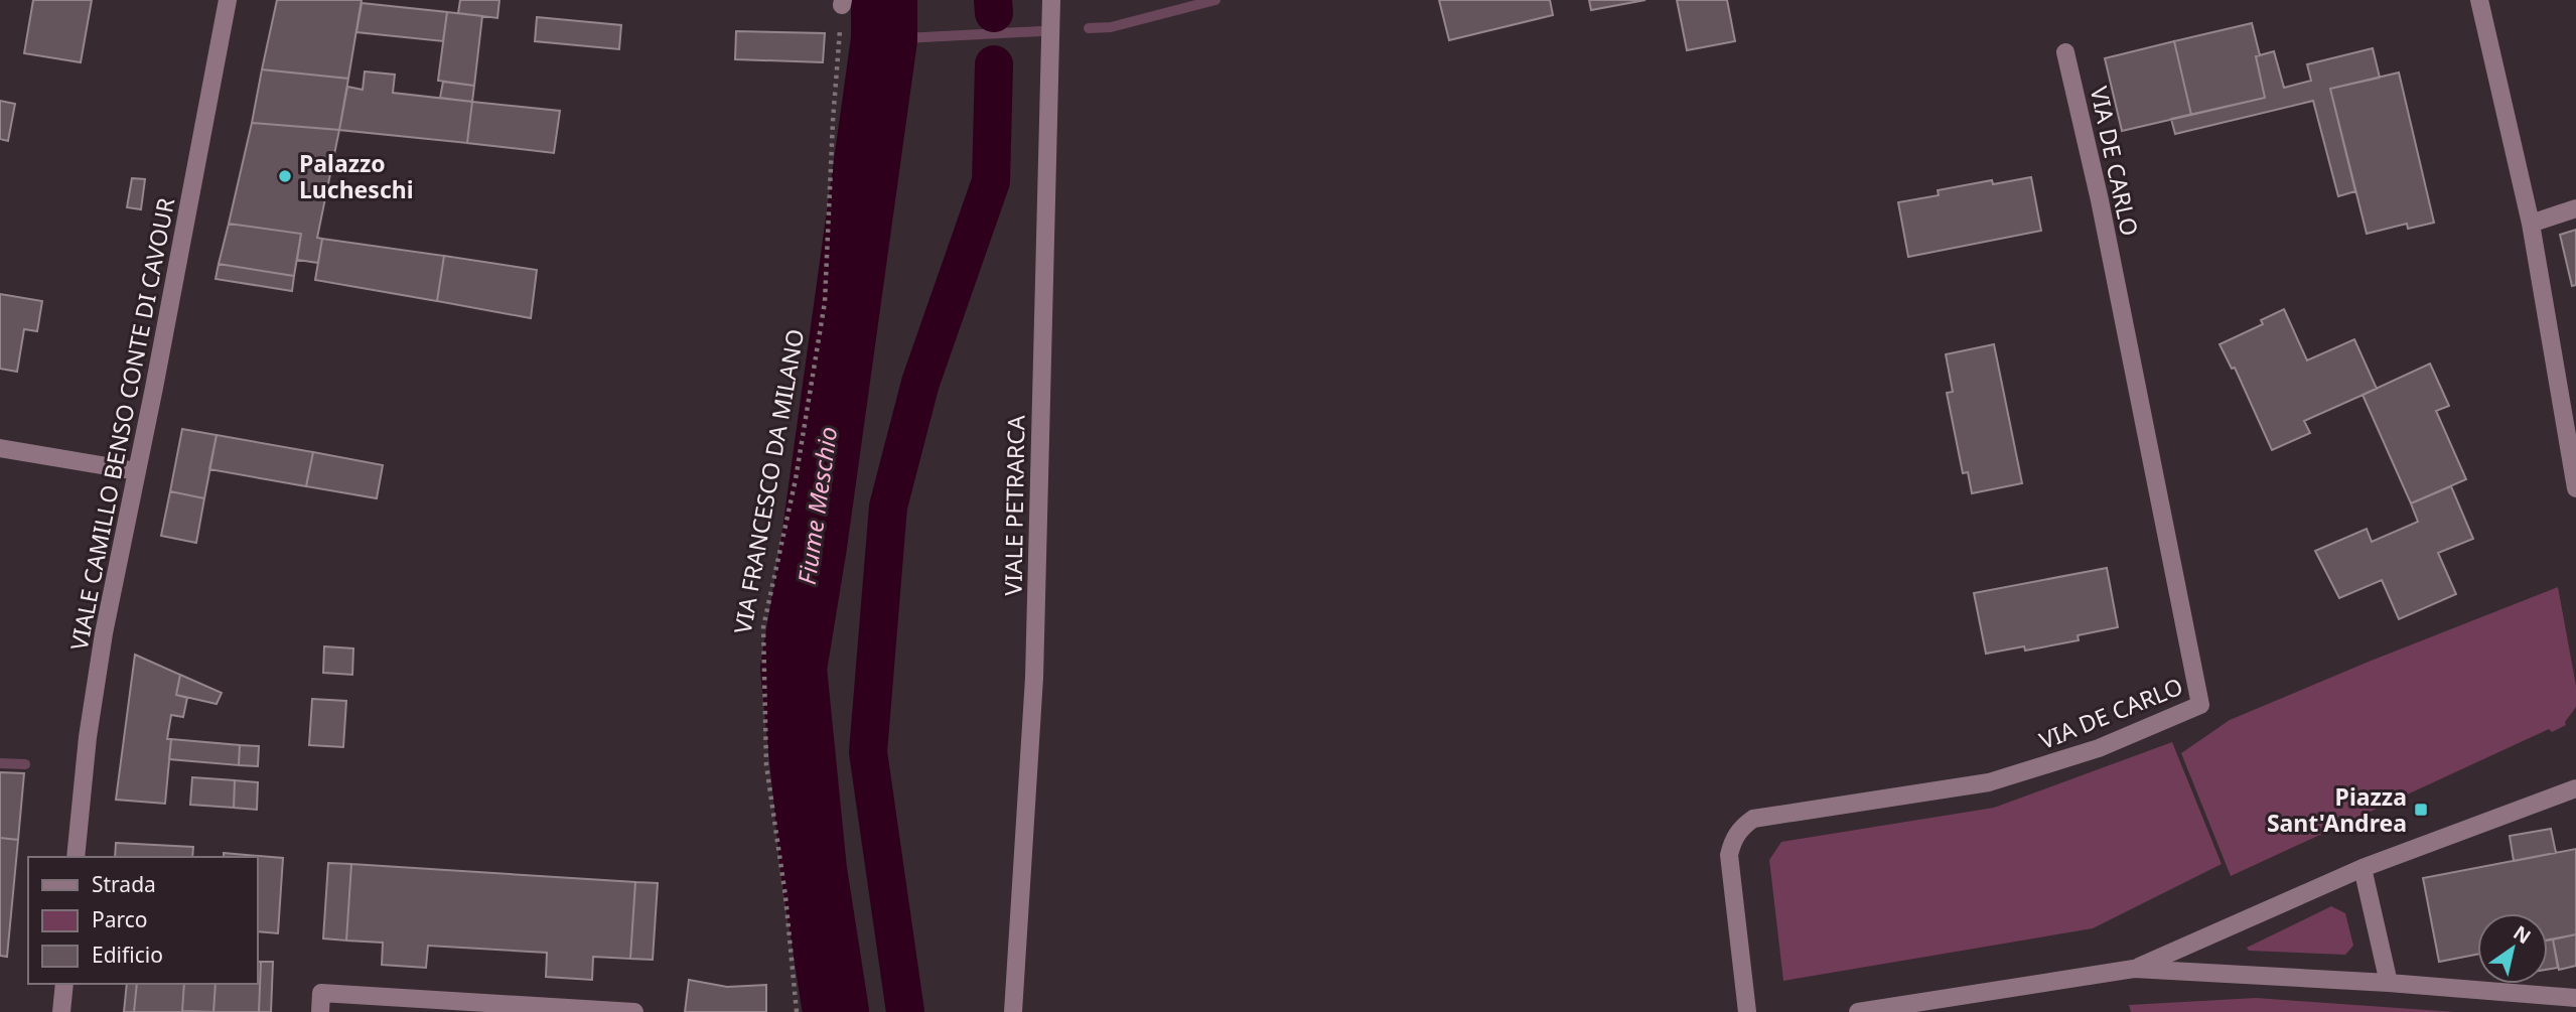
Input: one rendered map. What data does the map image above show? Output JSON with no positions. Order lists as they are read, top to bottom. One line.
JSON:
{"streets":{"street":["VIA DE CARLO","VIALE CAMILLO BENSO CONTE DI CAVOUR","VIALE PETRARCA"],"path":["VIA FRANCESCO DA MILANO"]},"water":["Fiume Meschio"],"places":{"other":["Palazzo Lucheschi"],"transit":["Piazza Sant'Andrea"]},"legend":["Strada","Parco","Edificio"],"north":"top right"}
